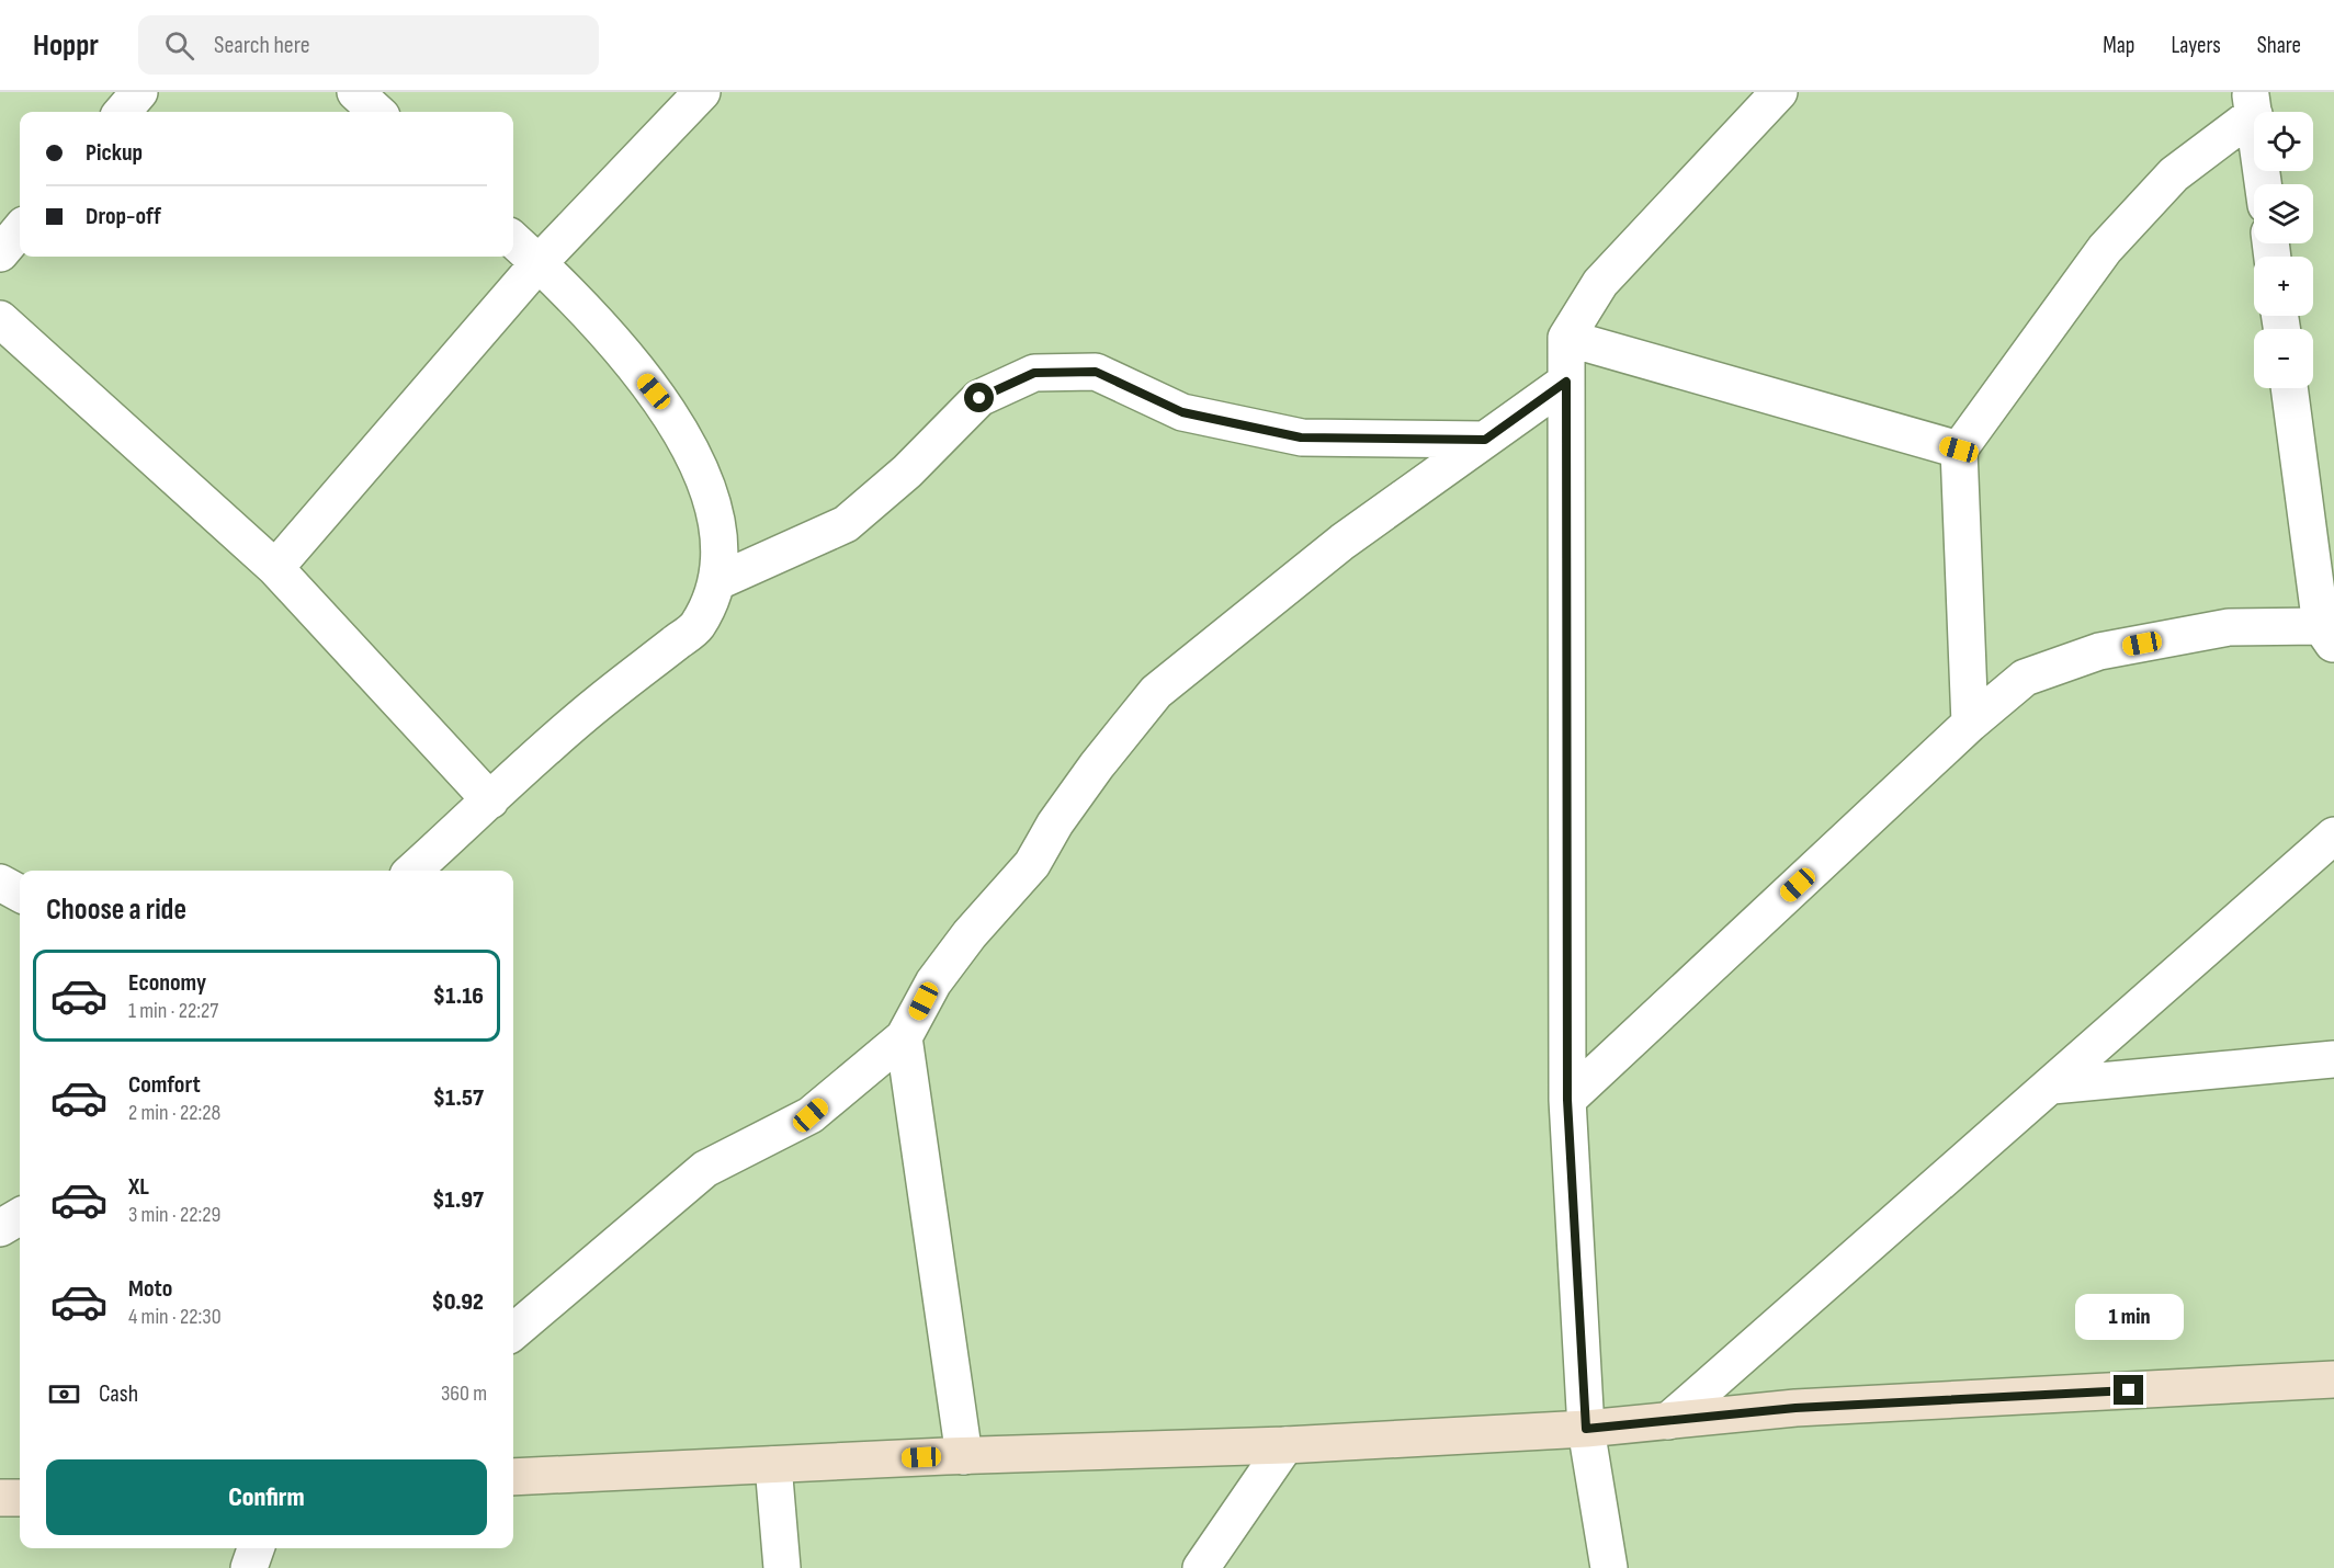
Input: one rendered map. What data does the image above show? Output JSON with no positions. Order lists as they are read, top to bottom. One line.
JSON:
{"page":{"header":"Hoppr","search":"Search here","nav":["Map","Layers","Share"],"map_buttons":["+","−"],"banner":["Pickup","Drop-off"],"heading":"Choose a ride","list":[{"name":"Economy","note":"1 min · 22:27","value":"$1.16"},{"name":"Comfort","note":"2 min · 22:28","value":"$1.57"},{"name":"XL","note":"3 min · 22:29","value":"$1.97"},{"name":"Moto","note":"4 min · 22:30","value":"$0.92"}],"bubble":"1 min","pay":["Cash","360 m"],"buttons":"Confirm"}}
